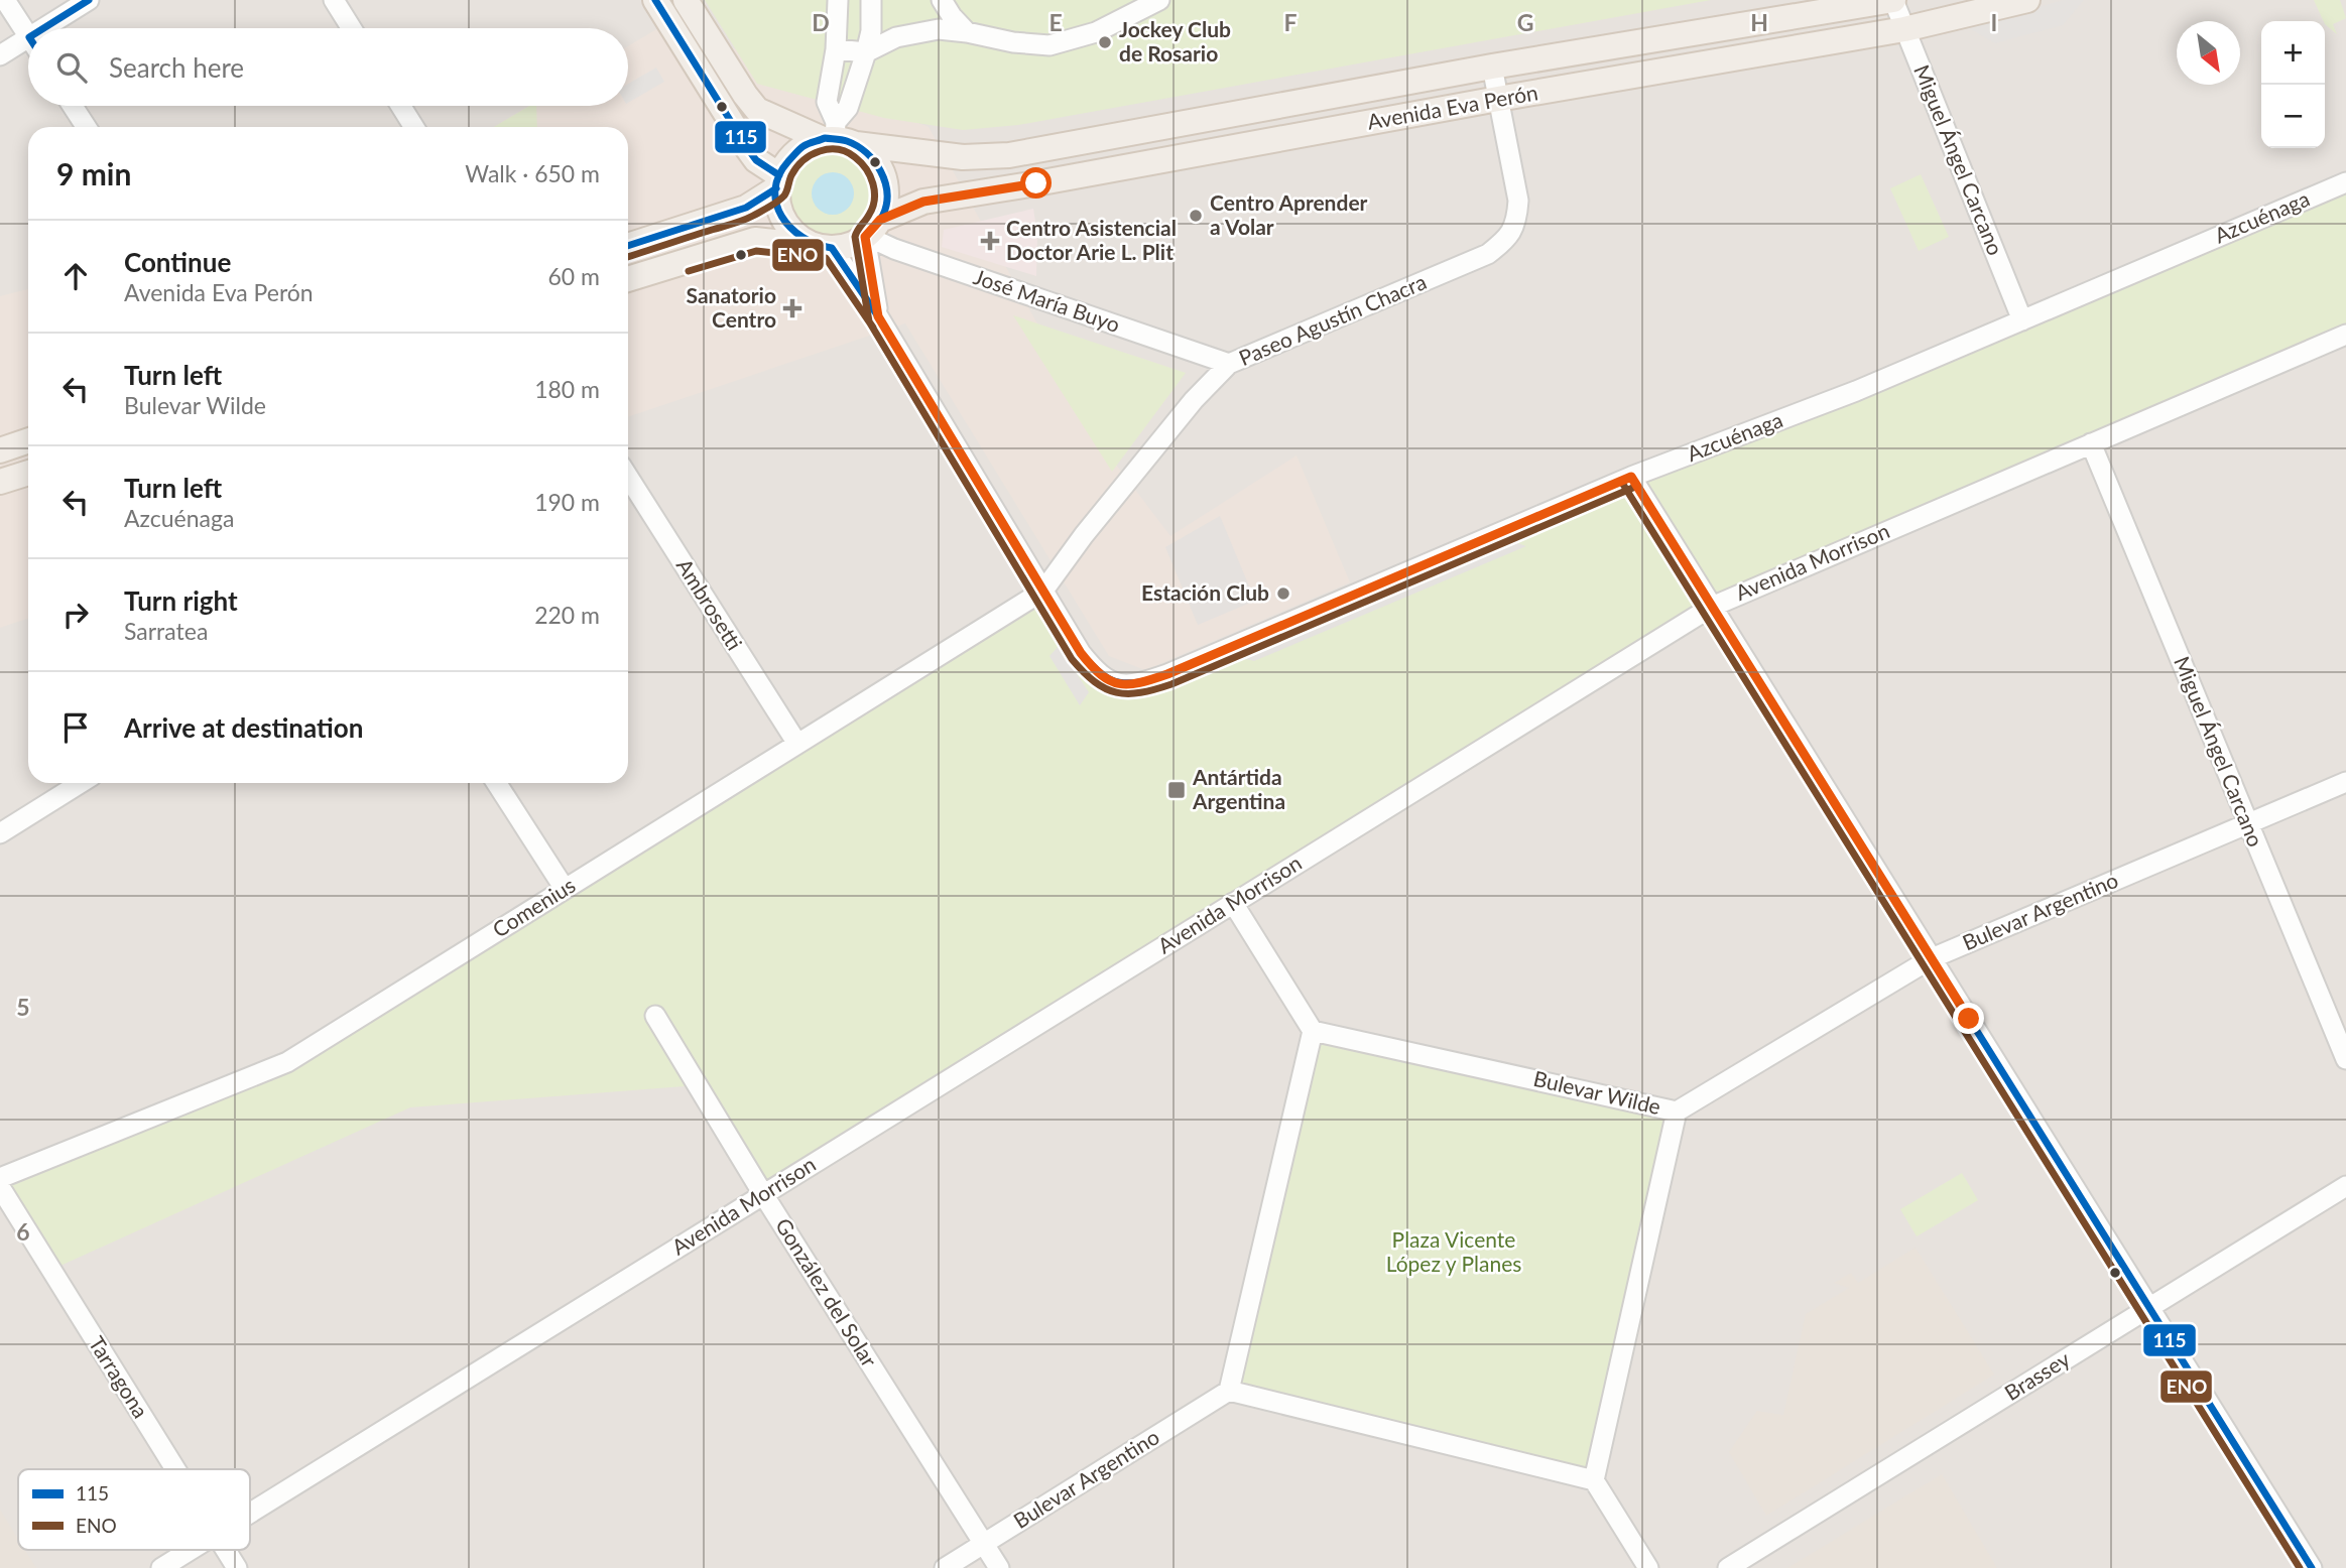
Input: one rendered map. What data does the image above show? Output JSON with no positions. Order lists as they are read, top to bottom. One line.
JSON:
{"streets":{"main road":["Avenida Eva Perón"],"street":["Miguel Ángel Carcano","Azcuénaga","José María Buyo","Paseo Agustín Chacra","Avenida Morrison","Ambrosetti","Comenius","Bulevar Argentino","Bulevar Wilde","González del Solar","Brassey","Tarragona"]},"crossings":[["Avenida Eva Perón","Miguel Ángel Carcano"],["Avenida Eva Perón","José María Buyo"],["Avenida Eva Perón","Paseo Agustín Chacra"],["Miguel Ángel Carcano","Azcuénaga"],["Miguel Ángel Carcano","Avenida Morrison"],["Miguel Ángel Carcano","Bulevar Argentino"],["Azcuénaga","Paseo Agustín Chacra"],["Azcuénaga","Comenius"],["José María Buyo","Paseo Agustín Chacra"],["Paseo Agustín Chacra","Comenius"],["Avenida Morrison","González del Solar"],["Ambrosetti","Comenius"],["Bulevar Argentino","Bulevar Wilde"],["Bulevar Argentino","González del Solar"]],"parks":["Plaza Vicente López y Planes"],"places":{"other":["Jockey Club de Rosario","Centro Aprender a Volar","Estación Club"],"health":["Centro Asistencial Doctor Arie L. Plit","Sanatorio Centro"],"transit":["Antártida Argentina"]},"lines":["transit line 115","transit line ENO"],"legend":["115","ENO"],"north":"bottom right","page":{"map_buttons":["+","−"],"search":"Search here","heading":["9 min","Walk · 650 m"],"list":[["Continue","Avenida Eva Perón","60 m"],["Turn left","Bulevar Wilde","180 m"],["Turn left","Azcuénaga","190 m"],["Turn right","Sarratea","220 m"],"Arrive at destination"]},"grid":{"columns":["D","E","F","G","H","I"],"rows":["5","6"]}}
